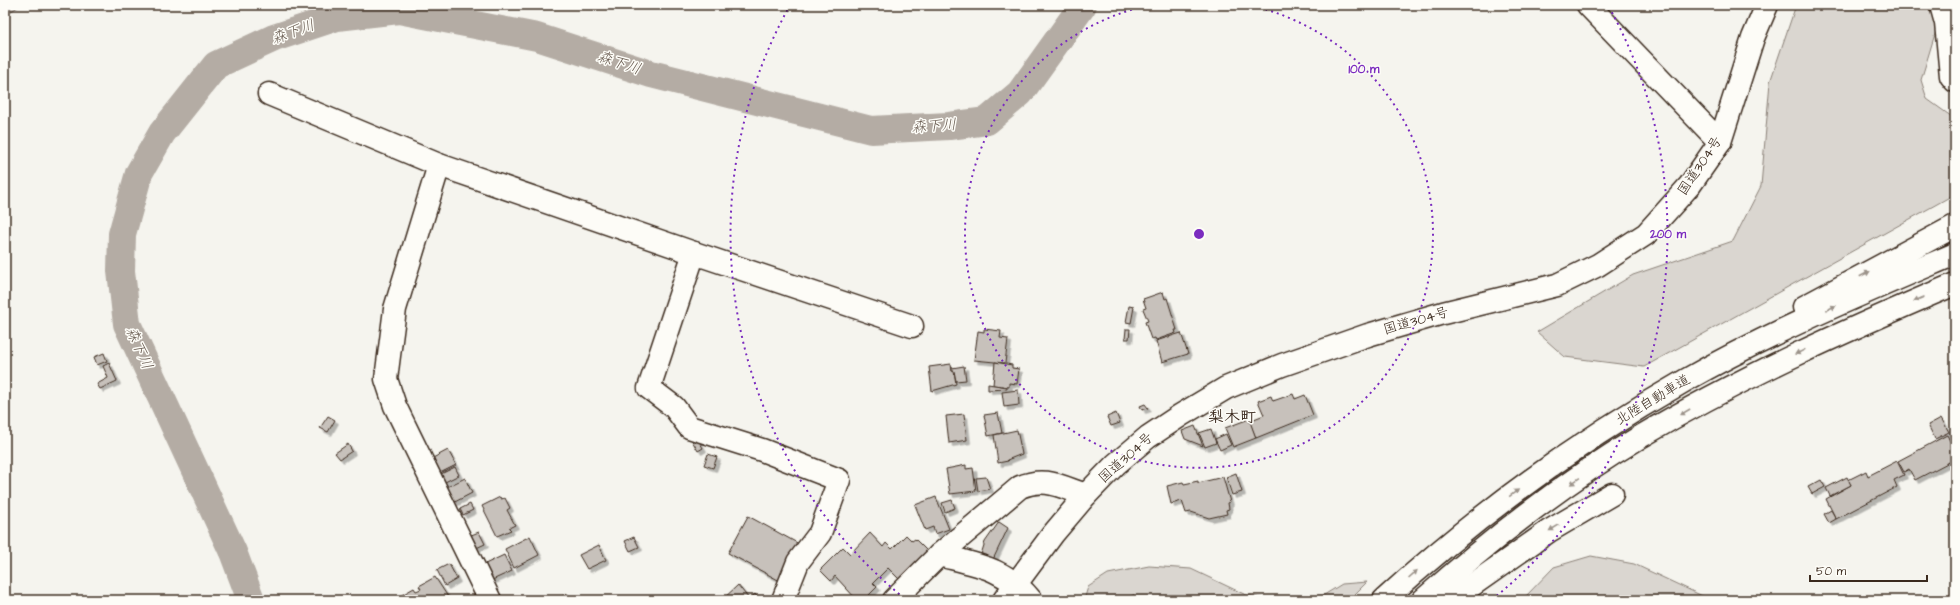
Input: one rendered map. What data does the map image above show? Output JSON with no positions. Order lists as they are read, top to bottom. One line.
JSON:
{"streets":{"main road":["国道304号","北陸自動車道"]},"districts":["梨木町"],"water":["森下川"],"scale_bar":"50 m","rings":["100 m","200 m"]}
